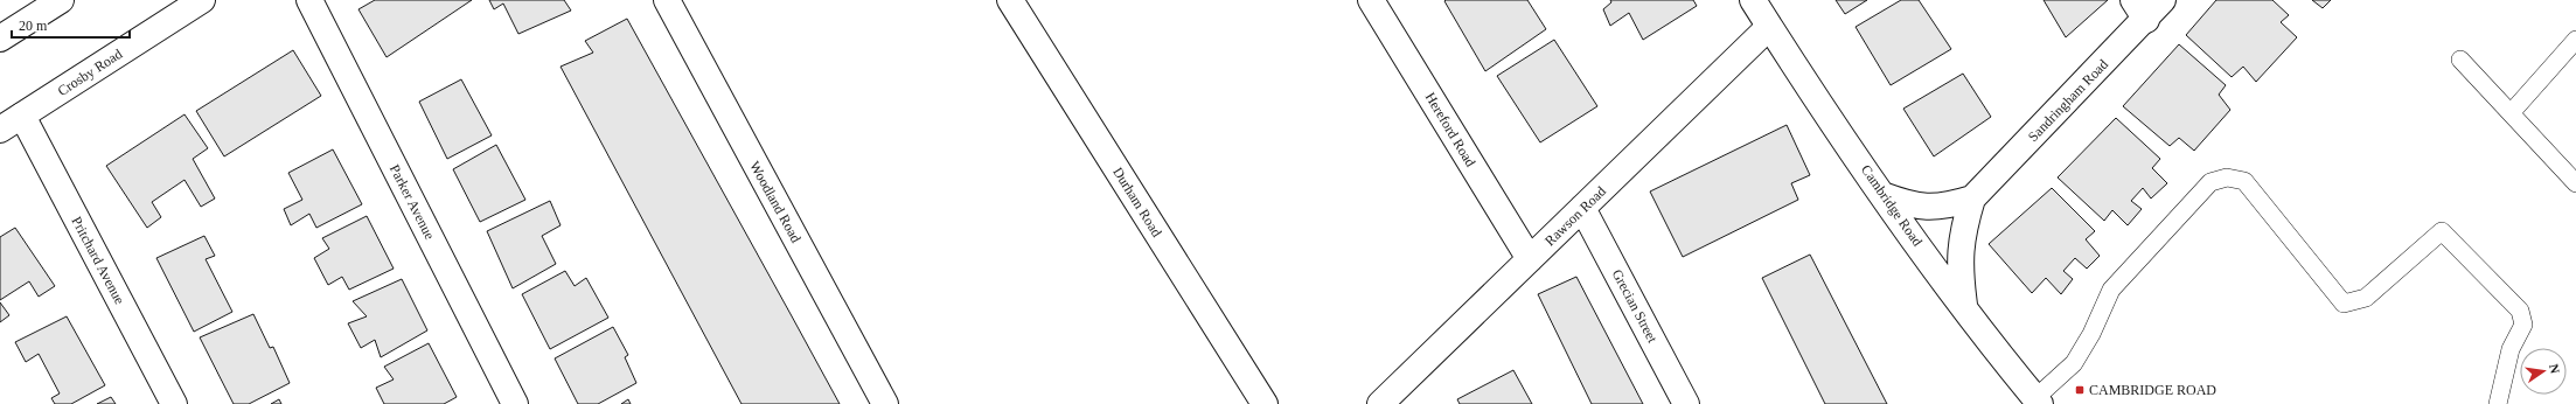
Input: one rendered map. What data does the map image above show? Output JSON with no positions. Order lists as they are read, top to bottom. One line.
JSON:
{"streets":{"main road":["Crosby Road","Sandringham Road","Hereford Road","Parker Avenue","Woodland Road","Durham Road","Cambridge Road","Rawson Road","Pritchard Avenue","Grecian Street"]},"crossings":[["Crosby Road","Pritchard Avenue"],["Sandringham Road","Cambridge Road"],["Hereford Road","Rawson Road"],["Cambridge Road","Rawson Road"],["Rawson Road","Grecian Street"]],"places":{"transit":["CAMBRIDGE ROAD"]},"scale_bar":"20 m","north":"right"}
